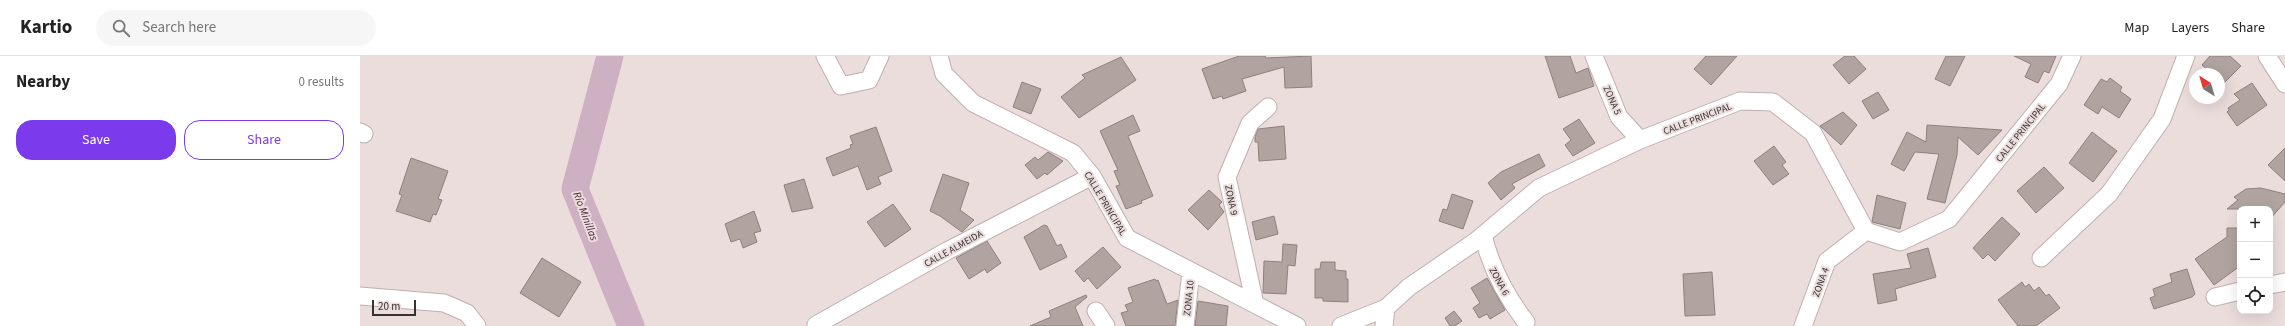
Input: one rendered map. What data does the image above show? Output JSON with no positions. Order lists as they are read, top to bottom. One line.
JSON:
{"streets":{"street":["ZONA 5","CALLE PRINCIPAL","ZONA 9","CALLE ALMEIDA","ZONA 6","ZONA 4","ZONA 10"]},"crossings":[["ZONA 5","CALLE PRINCIPAL"],["CALLE PRINCIPAL","ZONA 9"],["CALLE PRINCIPAL","CALLE ALMEIDA"],["CALLE PRINCIPAL","ZONA 6"],["CALLE PRINCIPAL","ZONA 4"],["CALLE PRINCIPAL","ZONA 10"]],"water":["Río Minillas"],"scale_bar":"20 m","north":"top left","page":{"header":"Kartio","search":"Search here","nav":["Map","Layers","Share"],"heading":["Nearby","0 results"],"buttons":["Save","Share"],"map_buttons":["+","−"],"scale":"20 m"}}
